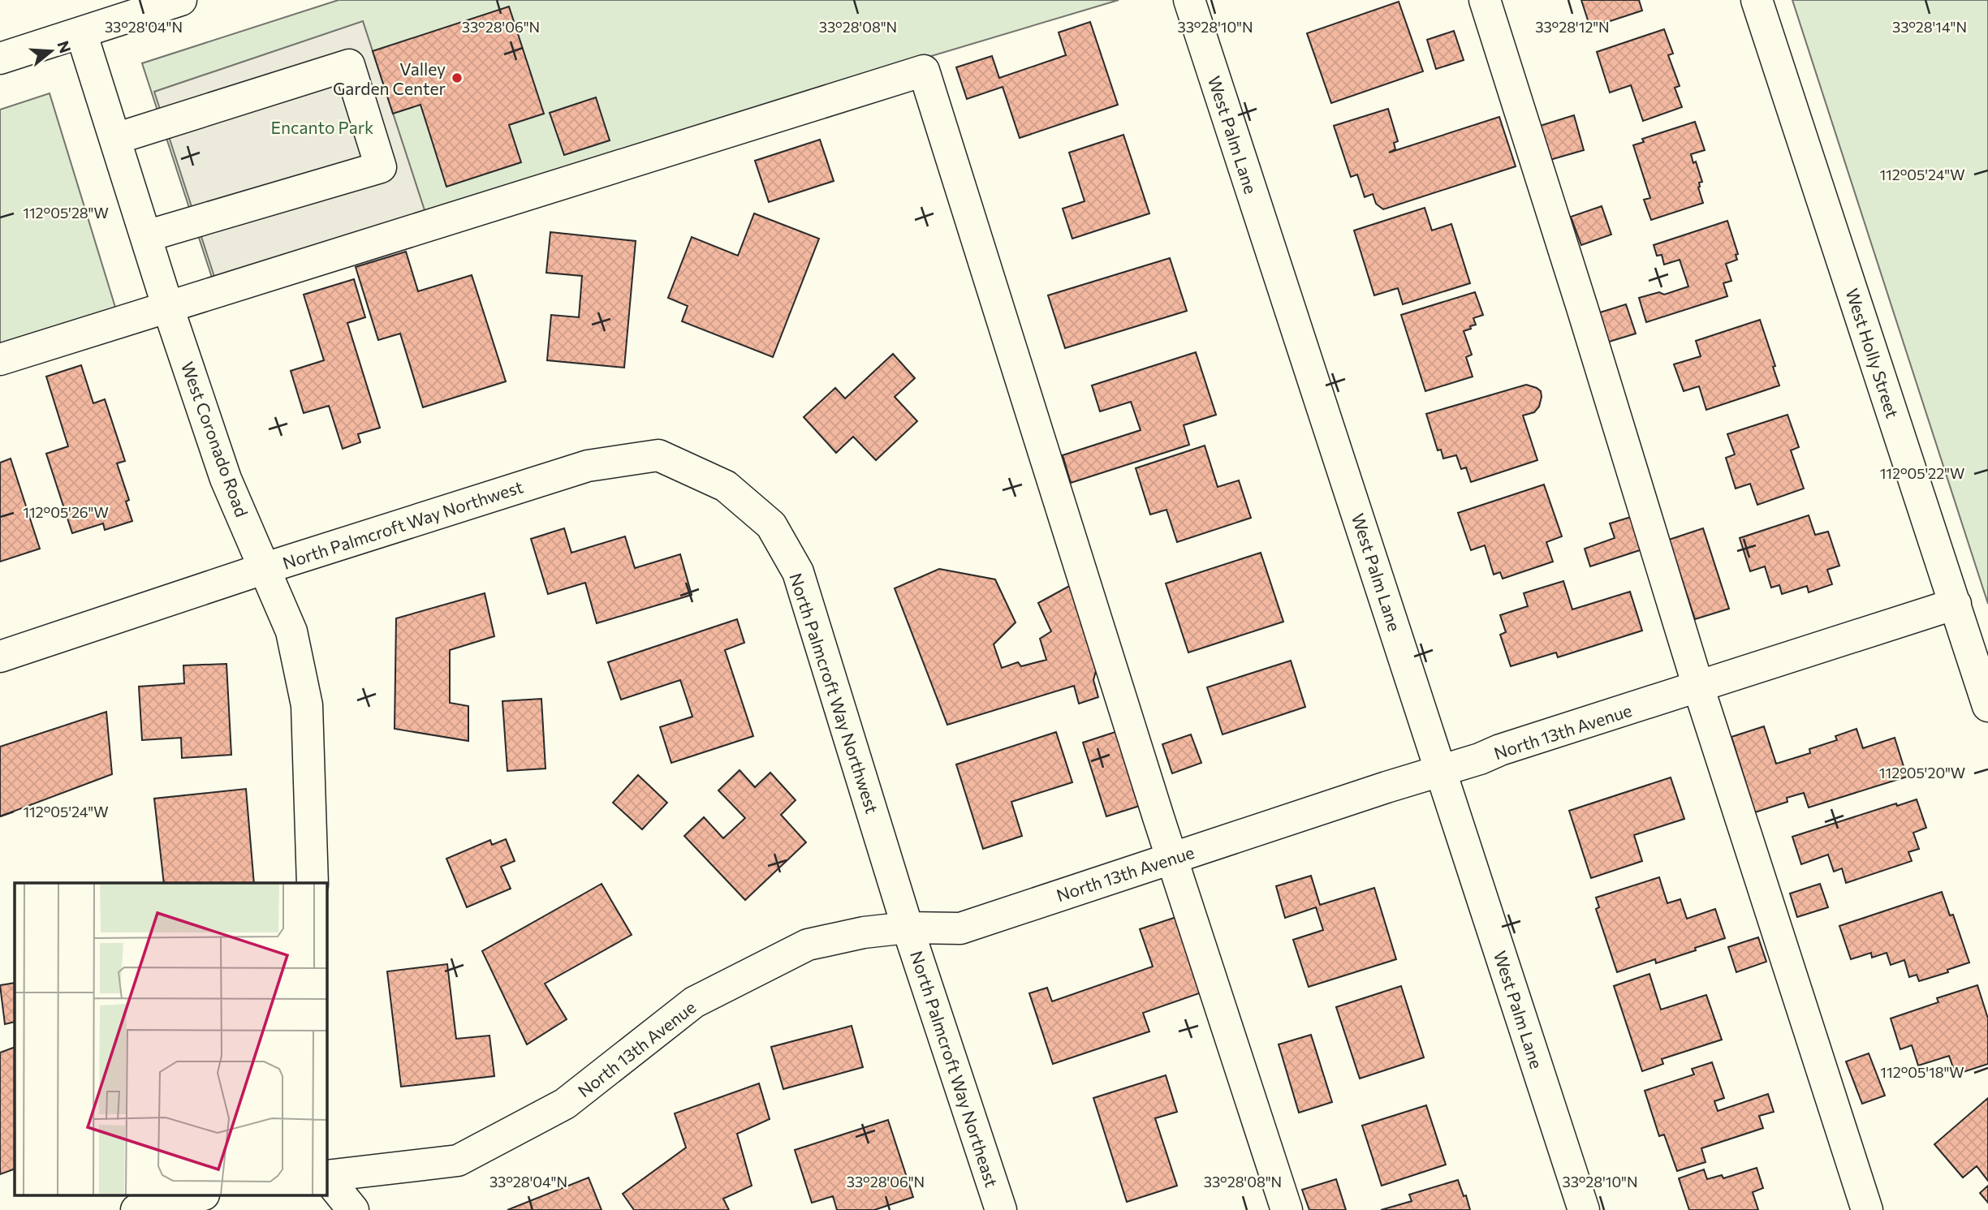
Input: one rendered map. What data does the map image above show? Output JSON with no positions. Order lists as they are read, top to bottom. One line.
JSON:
{"streets":{"street":["West Palm Lane","West Holly Street","West Coronado Road","North Palmcroft Way Northwest","North 13th Avenue","North Palmcroft Way Northeast"]},"crossings":[["West Palm Lane","North 13th Avenue"],["West Holly Street","North 13th Avenue"],["West Coronado Road","North Palmcroft Way Northwest"],["North Palmcroft Way Northwest","North 13th Avenue"],["North Palmcroft Way Northwest","North Palmcroft Way Northeast"],["North 13th Avenue","North Palmcroft Way Northeast"]],"parks":["Encanto Park"],"places":["Valley Garden Center"],"north":"right","coordinates":["33°28'04\"N","33°28'06\"N","33°28'08\"N","33°28'10\"N","33°28'12\"N","33°28'14\"N","112°05'24\"W","112°05'28\"W","112°05'22\"W","112°05'26\"W","112°05'20\"W","112°05'18\"W"]}
